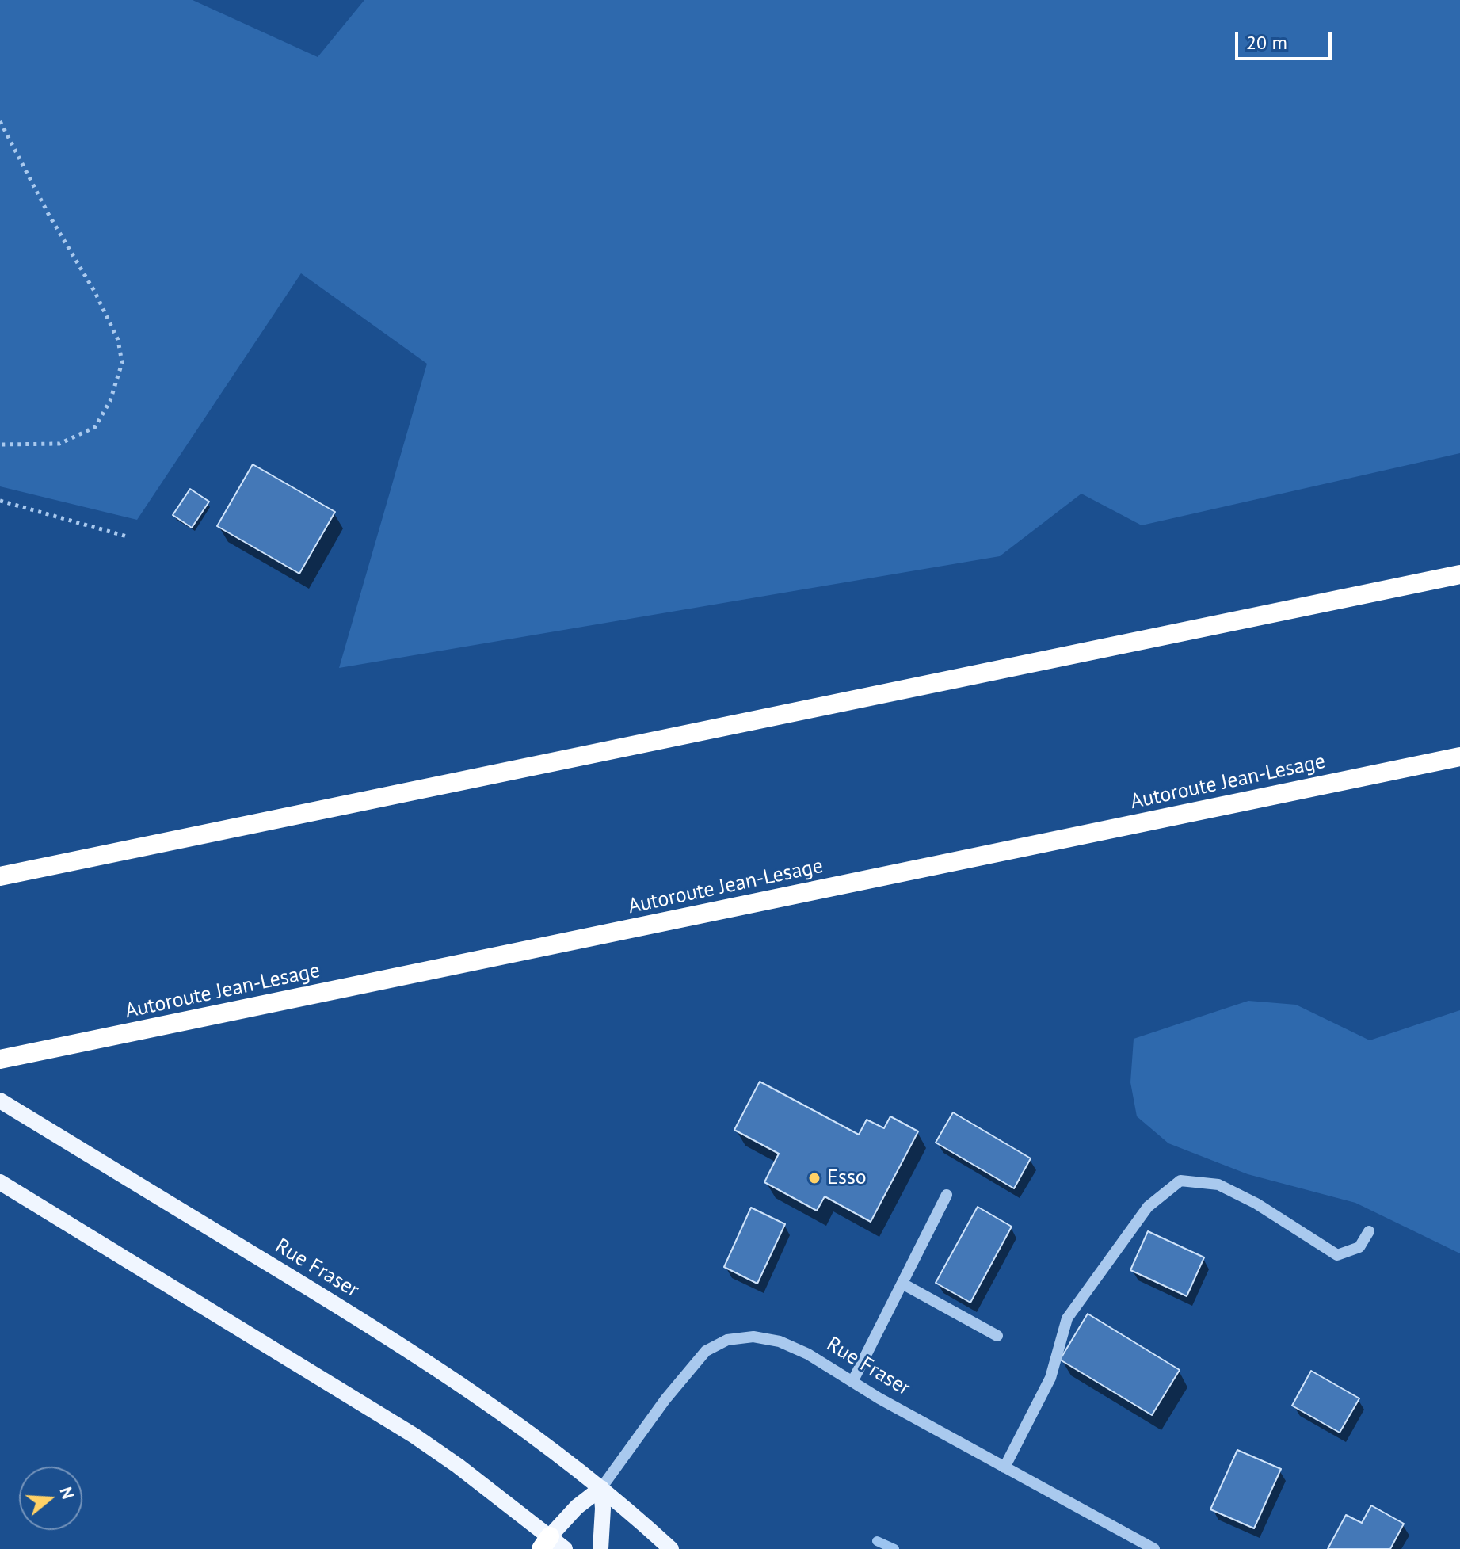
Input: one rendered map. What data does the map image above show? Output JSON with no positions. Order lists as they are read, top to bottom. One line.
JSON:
{"streets":{"highway":["Autoroute Jean-Lesage"],"main road":["Rue Fraser"]},"places":["Esso"],"scale_bar":"20 m","north":"right"}
